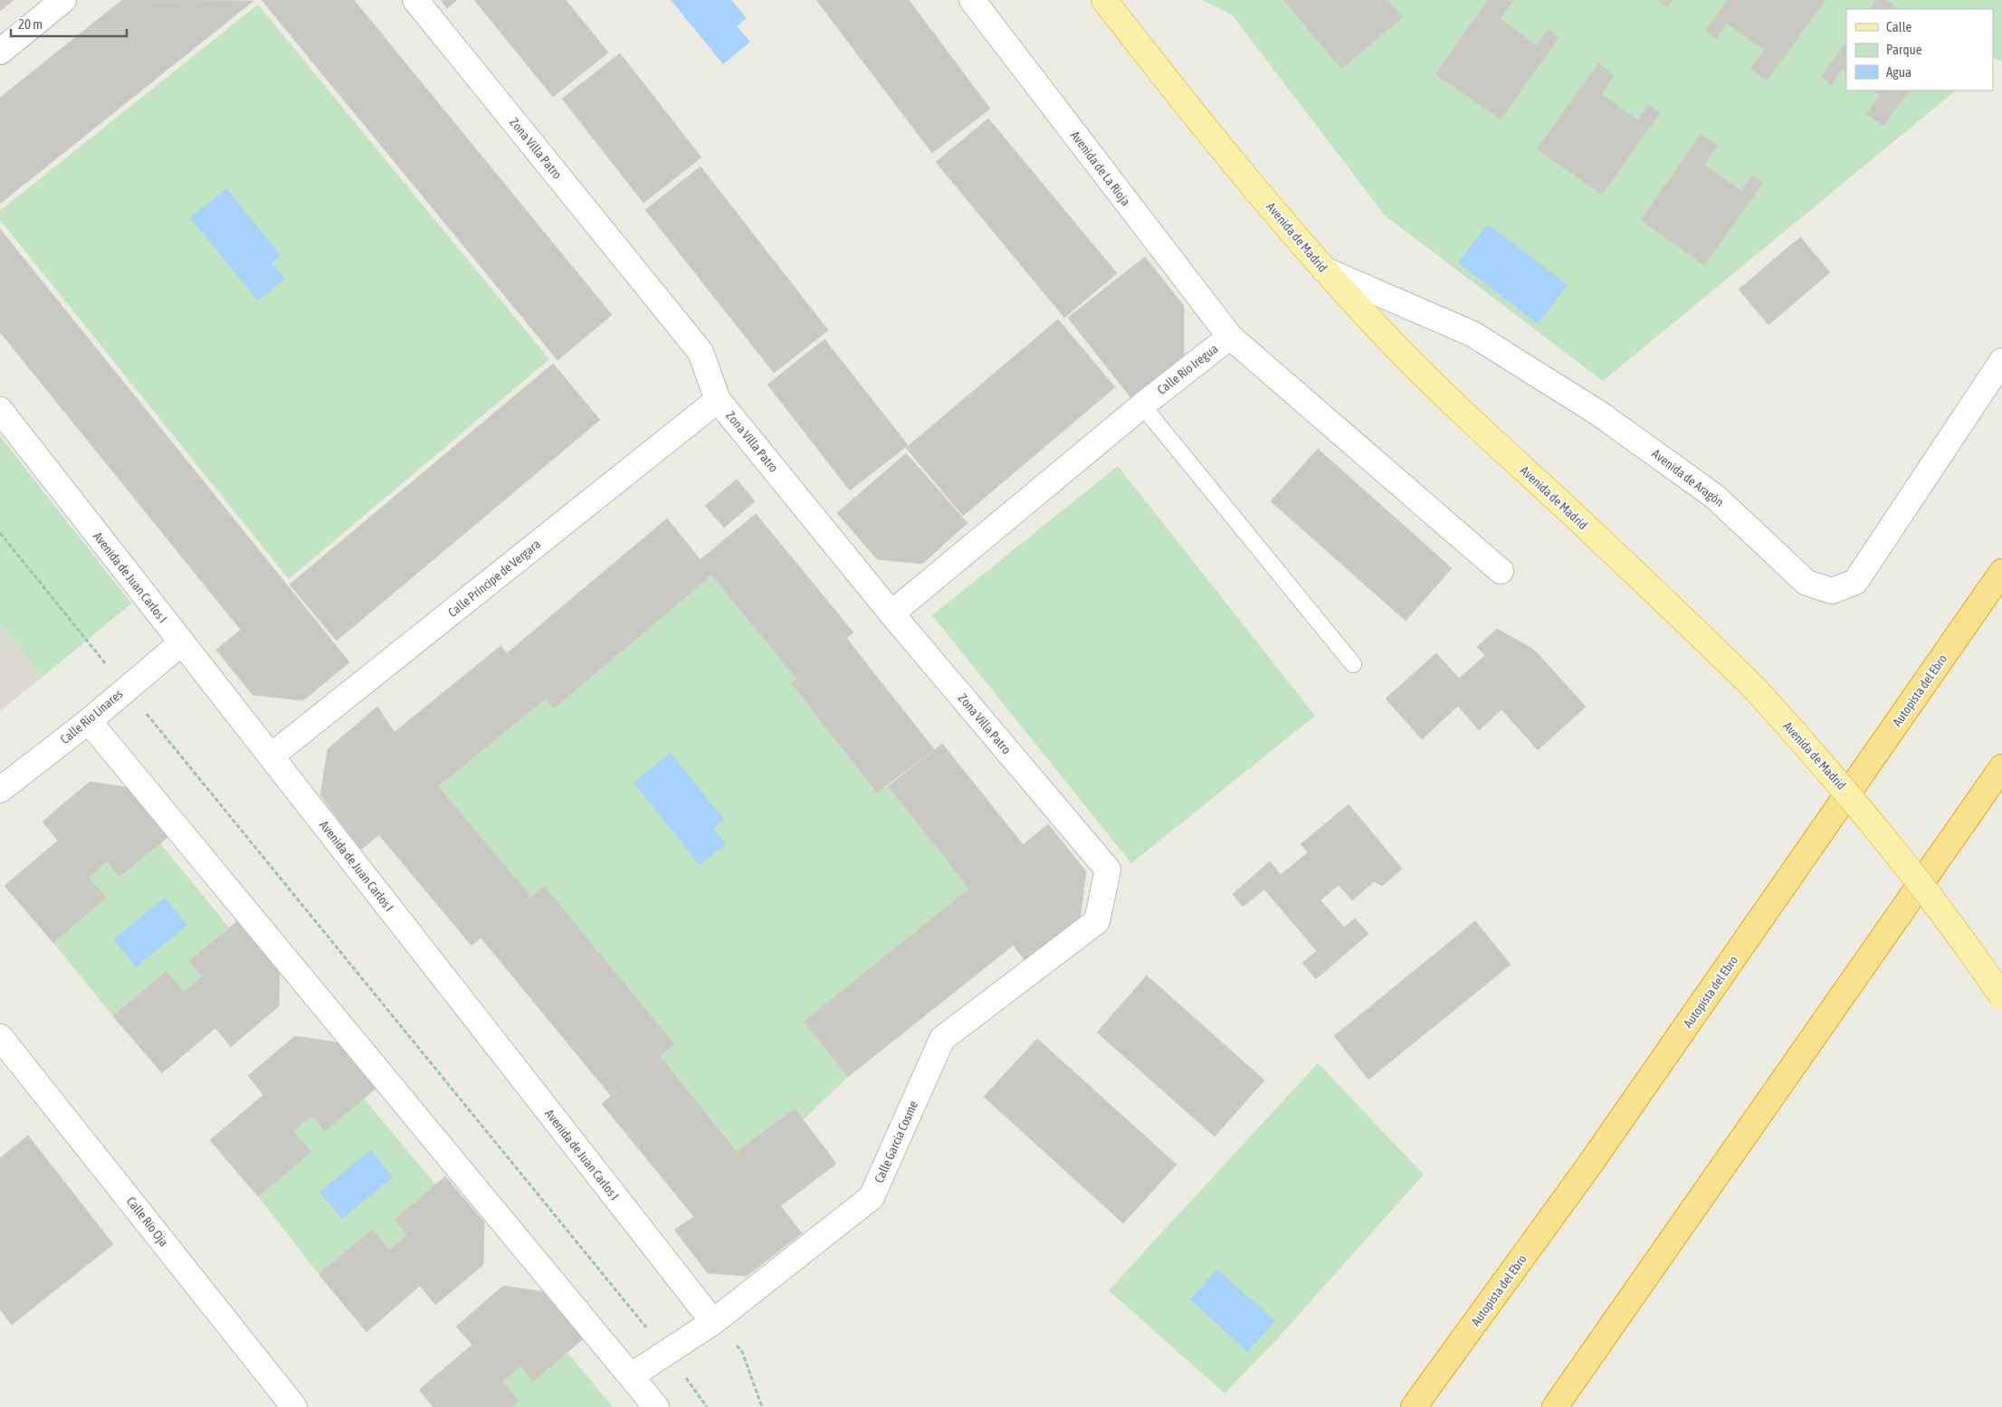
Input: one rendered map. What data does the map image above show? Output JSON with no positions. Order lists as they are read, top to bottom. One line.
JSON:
{"streets":{"highway":["Autopista del Ebro"],"main road":["Avenida de Madrid"],"street":["Zona Villa Patro","Avenida de La Rioja","Calle Río Iregua","Avenida de Aragón","Avenida de Juan Carlos I","Calle Príncipe de Vergara","Calle Río Linares","Calle García Cosme","Calle Río Oja"]},"crossings":[["Zona Villa Patro","Calle Río Iregua"],["Zona Villa Patro","Calle Príncipe de Vergara"],["Zona Villa Patro","Calle García Cosme"],["Avenida de La Rioja","Calle Río Iregua"],["Avenida de Madrid","Avenida de Aragón"],["Avenida de Juan Carlos I","Calle Príncipe de Vergara"],["Avenida de Juan Carlos I","Calle Río Linares"],["Avenida de Juan Carlos I","Calle García Cosme"]],"legend":["Calle","Parque","Agua"],"scale_bar":"20 m"}
